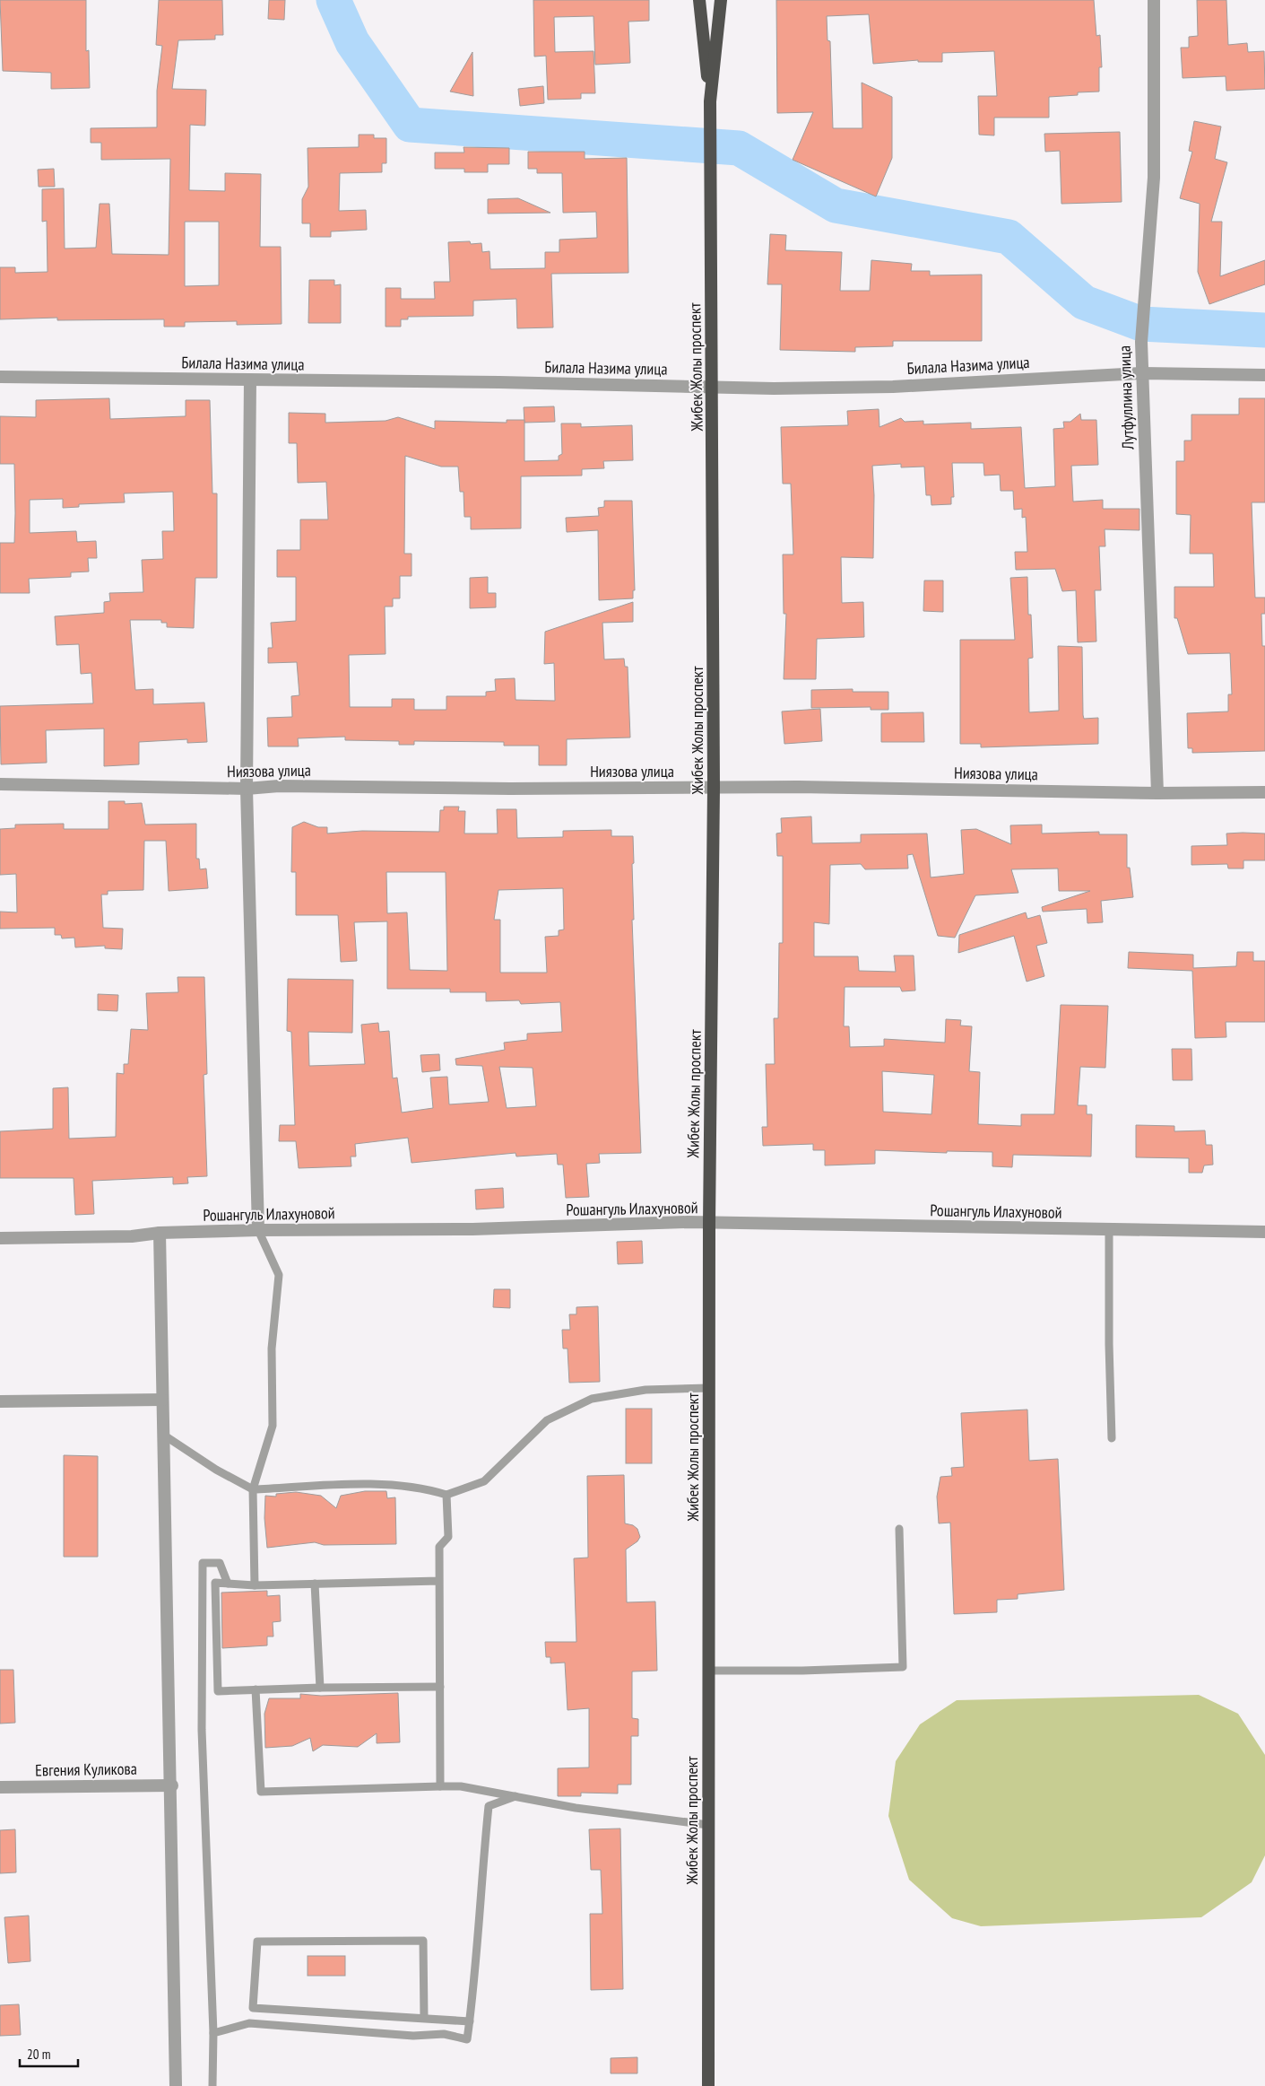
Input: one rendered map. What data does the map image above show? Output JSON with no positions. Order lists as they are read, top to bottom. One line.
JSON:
{"streets":{"highway":["Жибек Жолы проспект"],"street":["Билала Назима улица","Лутфуллина улица","Ниязова улица","Рошангуль Илахуновой","Евгения Куликова"]},"crossings":[["Билала Назима улица","Жибек Жолы проспект"],["Билала Назима улица","Лутфуллина улица"],["Жибек Жолы проспект","Ниязова улица"],["Жибек Жолы проспект","Рошангуль Илахуновой"],["Лутфуллина улица","Ниязова улица"]],"scale_bar":"20 m"}
